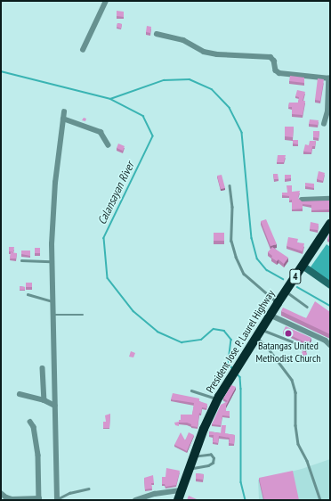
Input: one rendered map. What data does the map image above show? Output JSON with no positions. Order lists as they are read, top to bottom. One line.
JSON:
{"streets":{"highway":["4","President Jose P. Laurel Highway"]},"water":["Calansayan River"],"places":["Batangas United Methodist Church"]}
